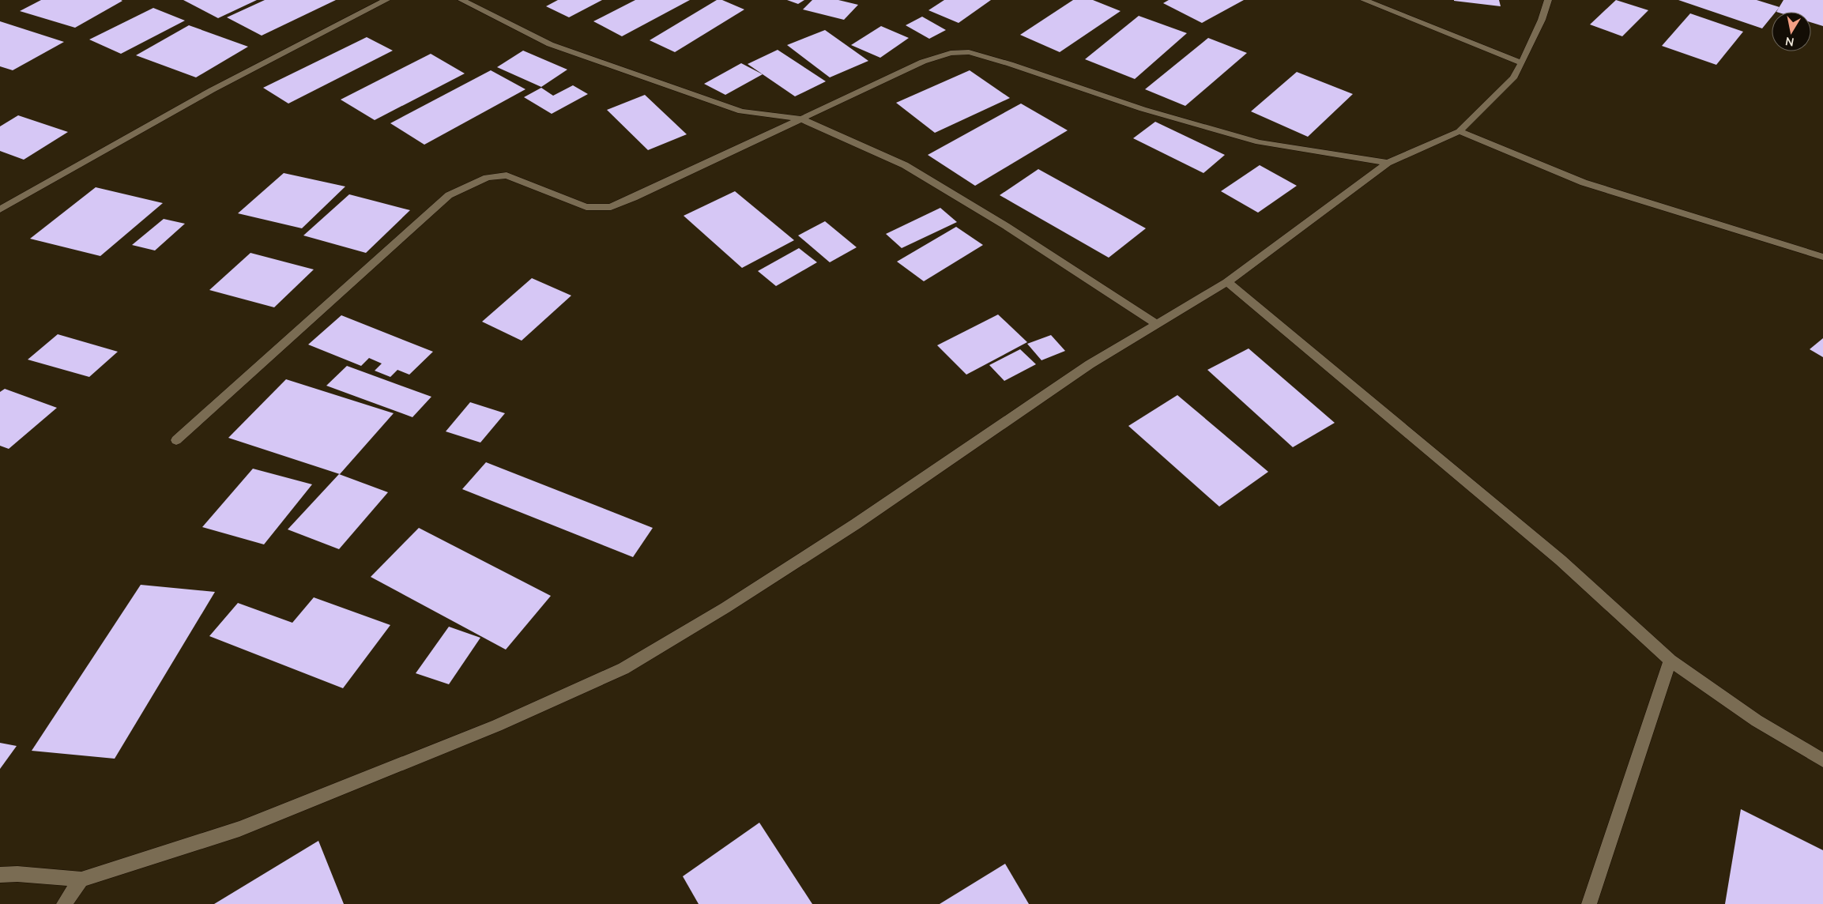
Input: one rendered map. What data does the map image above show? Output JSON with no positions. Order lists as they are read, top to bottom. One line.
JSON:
{"north":"bottom"}
